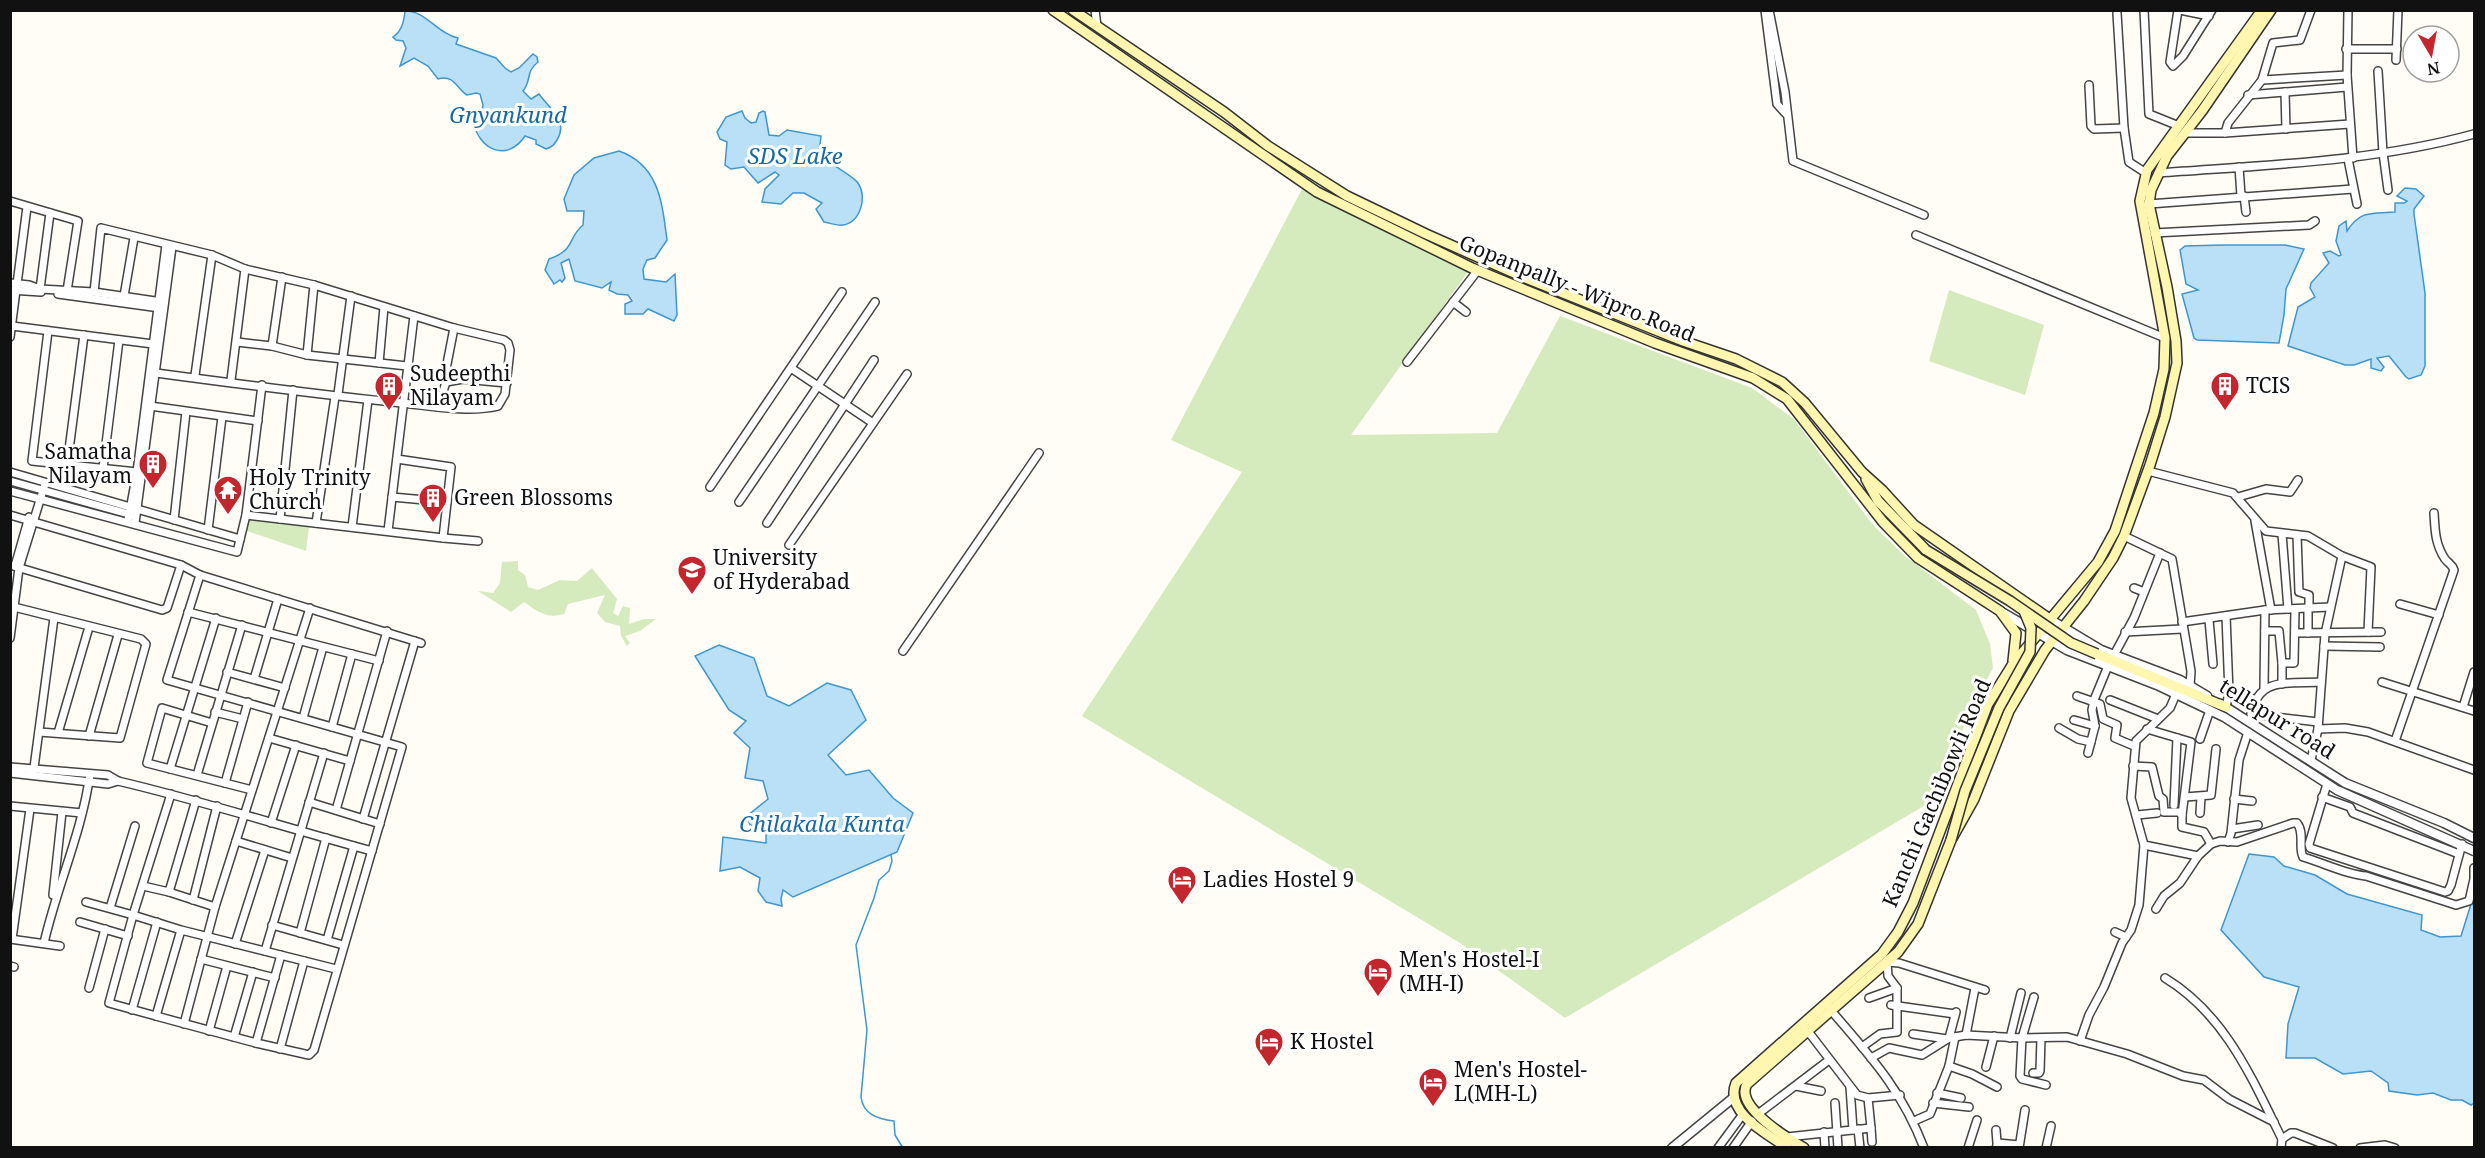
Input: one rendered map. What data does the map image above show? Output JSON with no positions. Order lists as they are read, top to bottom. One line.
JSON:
{"streets":{"main road":["Gopanpally - Wipro Road","Kanchi Gachibowli Road"],"street":["tellapur road"]},"crossings":[["Gopanpally - Wipro Road","tellapur road"],["Gopanpally - Wipro Road","Kanchi Gachibowli Road"],["tellapur road","Kanchi Gachibowli Road"]],"water":["Gnyankund","SDS Lake","Chilakala Kunta"],"places":{"building":["Sudeepthi Nilayam","TCIS","Samatha Nilayam","Green Blossoms"],"temple":["Holy Trinity Church"],"school or university":["University of Hyderabad"],"hotel":["Ladies Hostel 9","Men's Hostel-I (MH-I)","K Hostel","Men's Hostel- L(MH-L)"]},"north":"bottom"}
